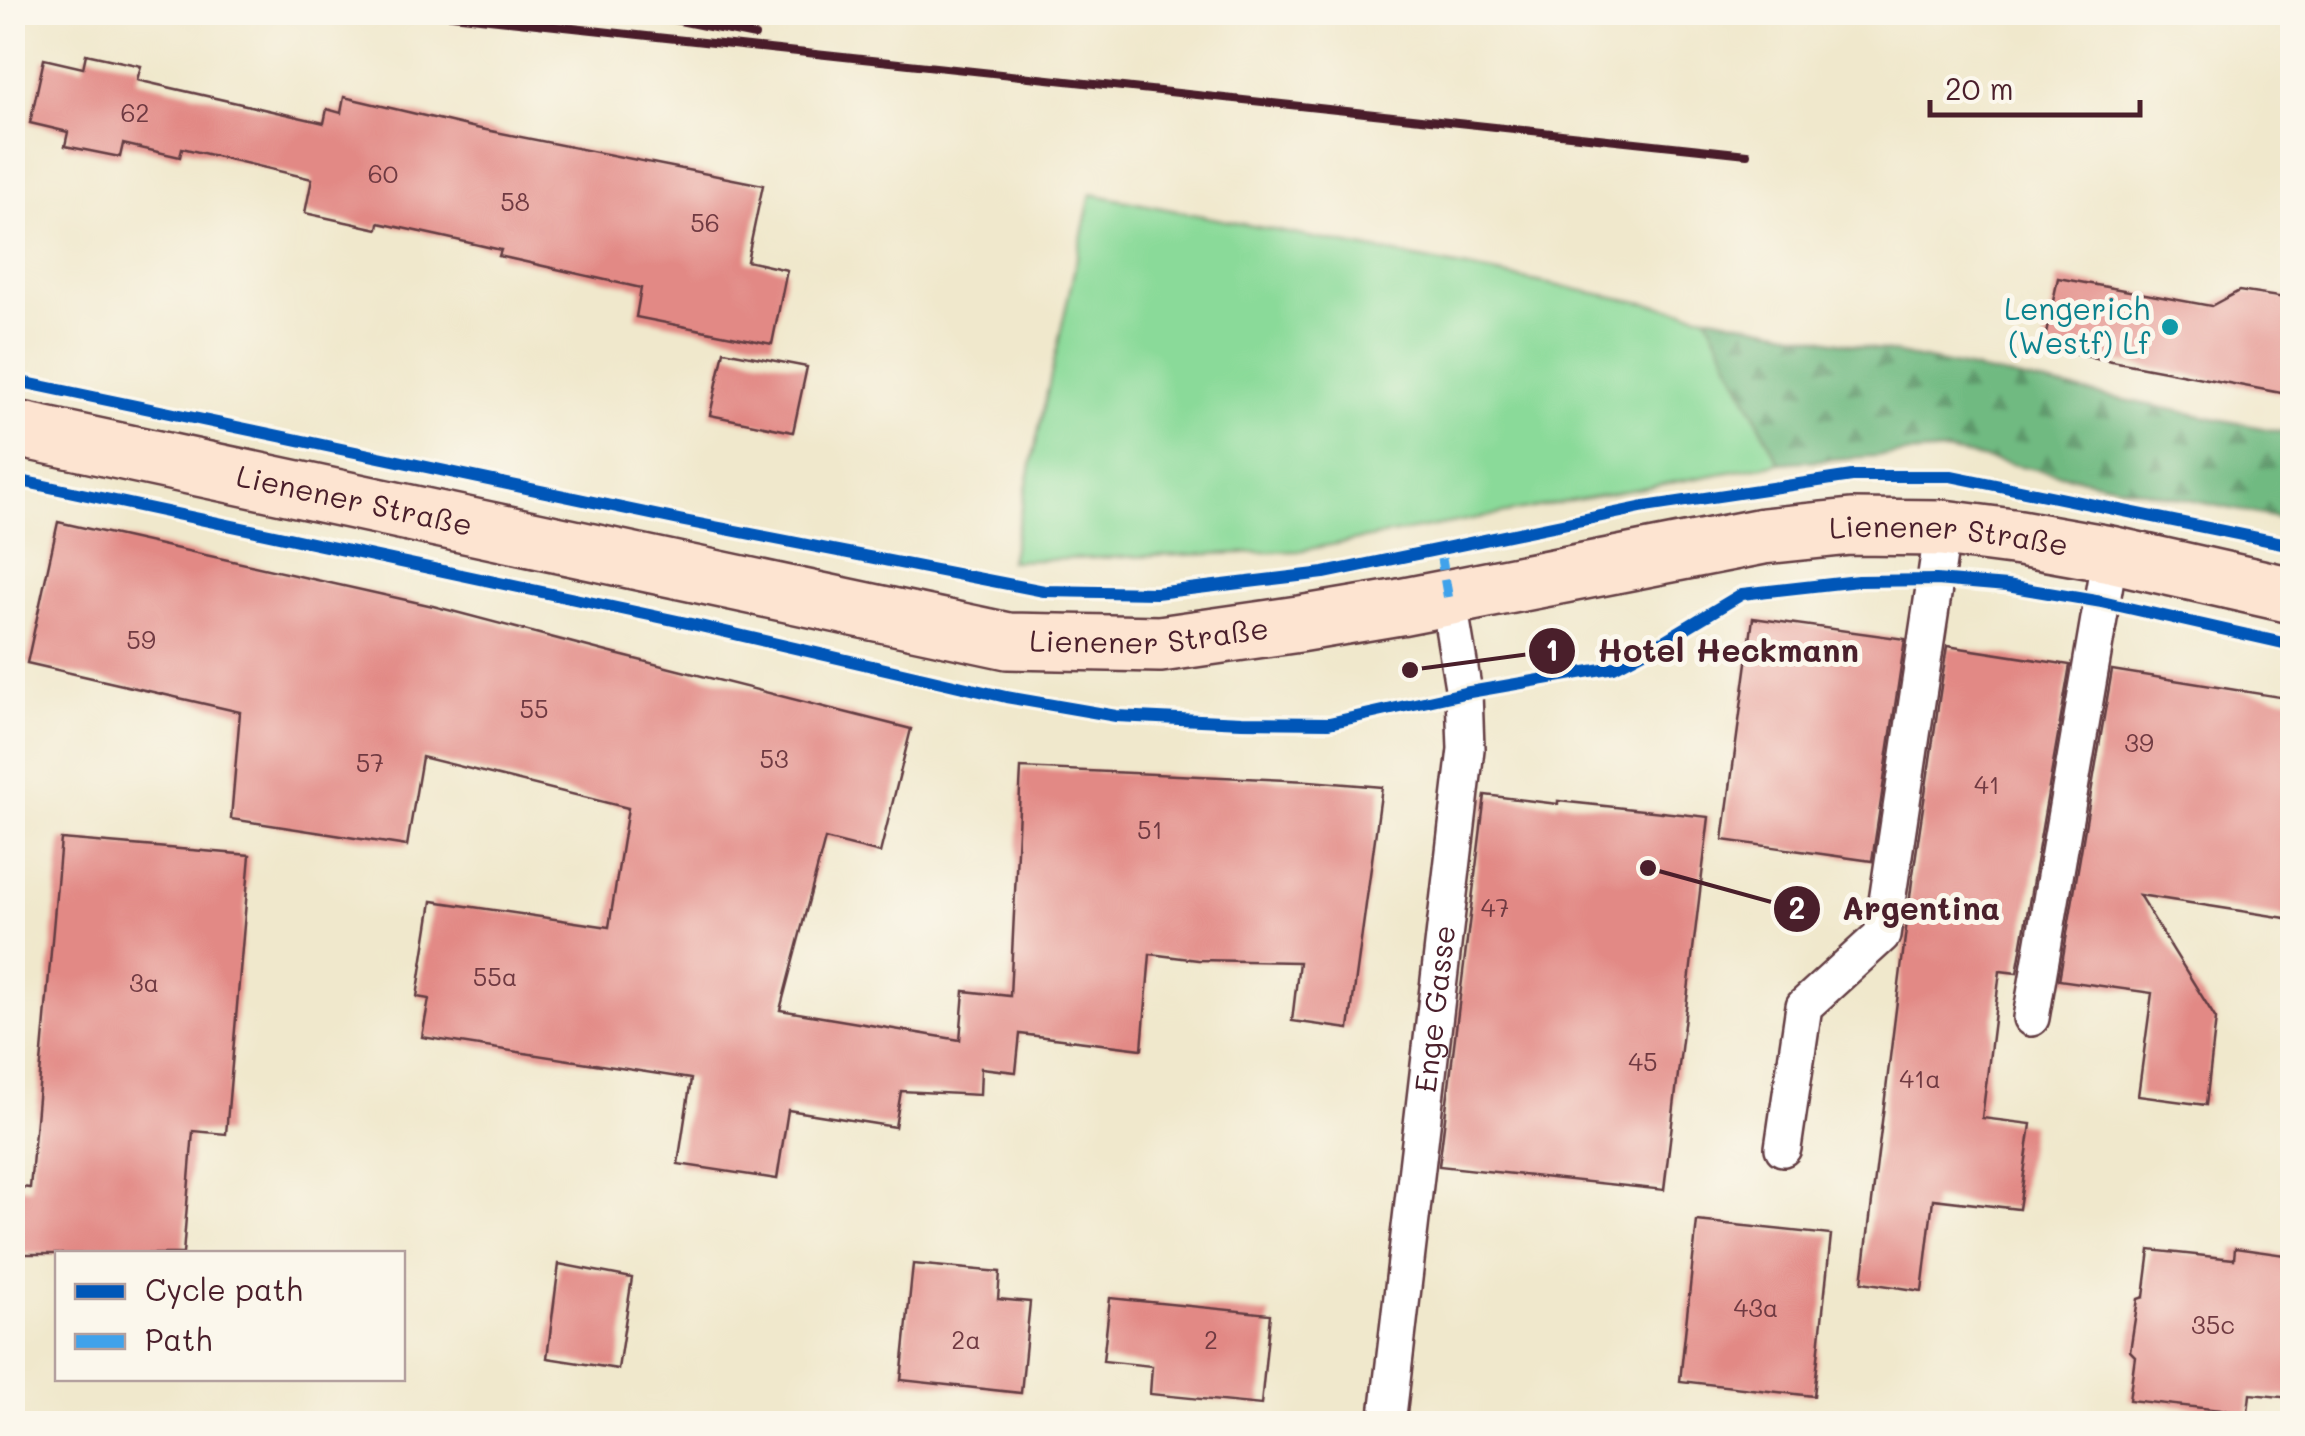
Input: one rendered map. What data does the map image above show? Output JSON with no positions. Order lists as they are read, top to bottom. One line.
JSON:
{"streets":{"street":["Lienener Straße"],"lane":["Enge Gasse"]},"crossings":[["Lienener Straße","Enge Gasse"]],"places":["Lengerich (Westf) Lf","Hotel Heckmann","Argentina"],"house_numbers":["62","60","58","56","59","55","39","53","57","41","51","47","55a","3a","45","41a","43a","35c","2a","2"],"legend":["Cycle path","Path"],"scale_bar":"20 m"}
